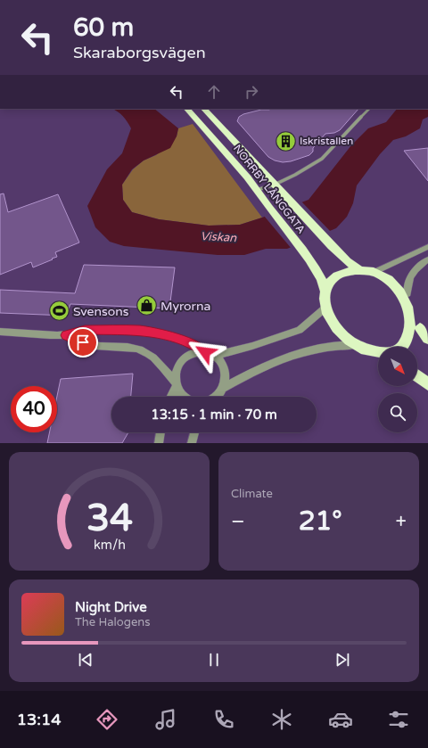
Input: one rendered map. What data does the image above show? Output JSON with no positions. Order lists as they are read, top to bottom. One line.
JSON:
{"streets":{"main road":["NORRBY LÅNGGATA"]},"water":["Viskan"],"places":{"building":["Iskristallen"],"shop":["Myrorna"],"sports":["Svensons"]},"north":"bottom right","page":{"turn":["60 m","Skaraborgsvägen"],"limit":"40","trip":"13:15 · 1 min · 70 m","tile":"Climate","heat":["−","21°","+"],"song":["Night Drive","The Halogens"],"tabs":"13:14","gauge":["34","km/h"]}}
